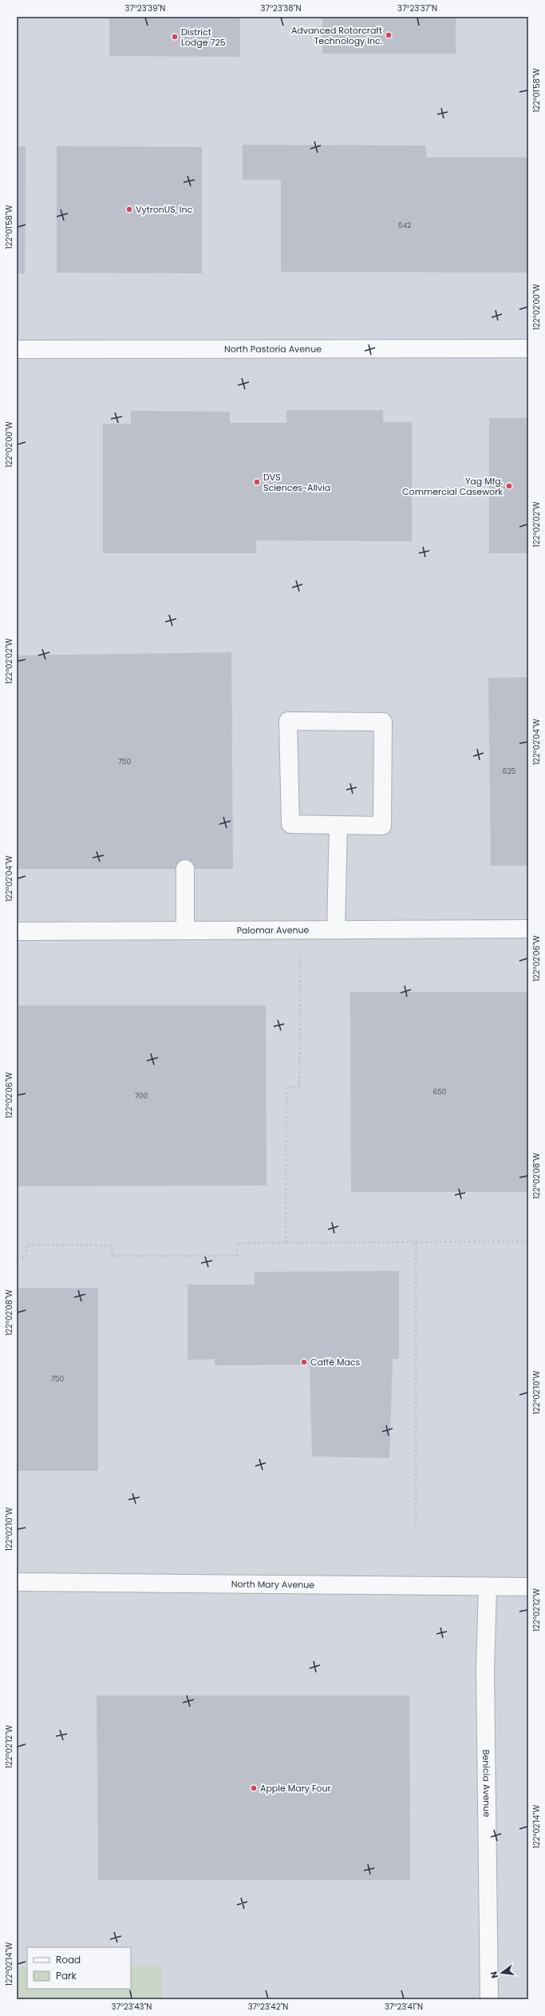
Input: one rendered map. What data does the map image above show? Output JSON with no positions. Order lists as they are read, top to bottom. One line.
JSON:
{"streets":{"street":["North Pastoria Avenue","Palomar Avenue","North Mary Avenue","Benicia Avenue"]},"crossings":[["North Mary Avenue","Benicia Avenue"]],"places":["Advanced Rotorcraft Technology Inc.","District Lodge 725","VytronUS, Inc","DVS Sciences-Allvia","Yag Mfg. Commercial Casework","Caffè Macs","Apple Mary Four"],"house_numbers":["642","750","625","650","700","750"],"legend":["Road","Park"],"north":"left","coordinates":["37°23'39\"N","37°23'38\"N","37°23'37\"N","122°01'58\"W","122°02'00\"W","122°02'02\"W","122°02'04\"W","122°02'06\"W","122°02'08\"W","122°02'10\"W","122°02'12\"W","122°02'14\"W","37°23'43\"N","37°23'42\"N","37°23'41\"N"]}
